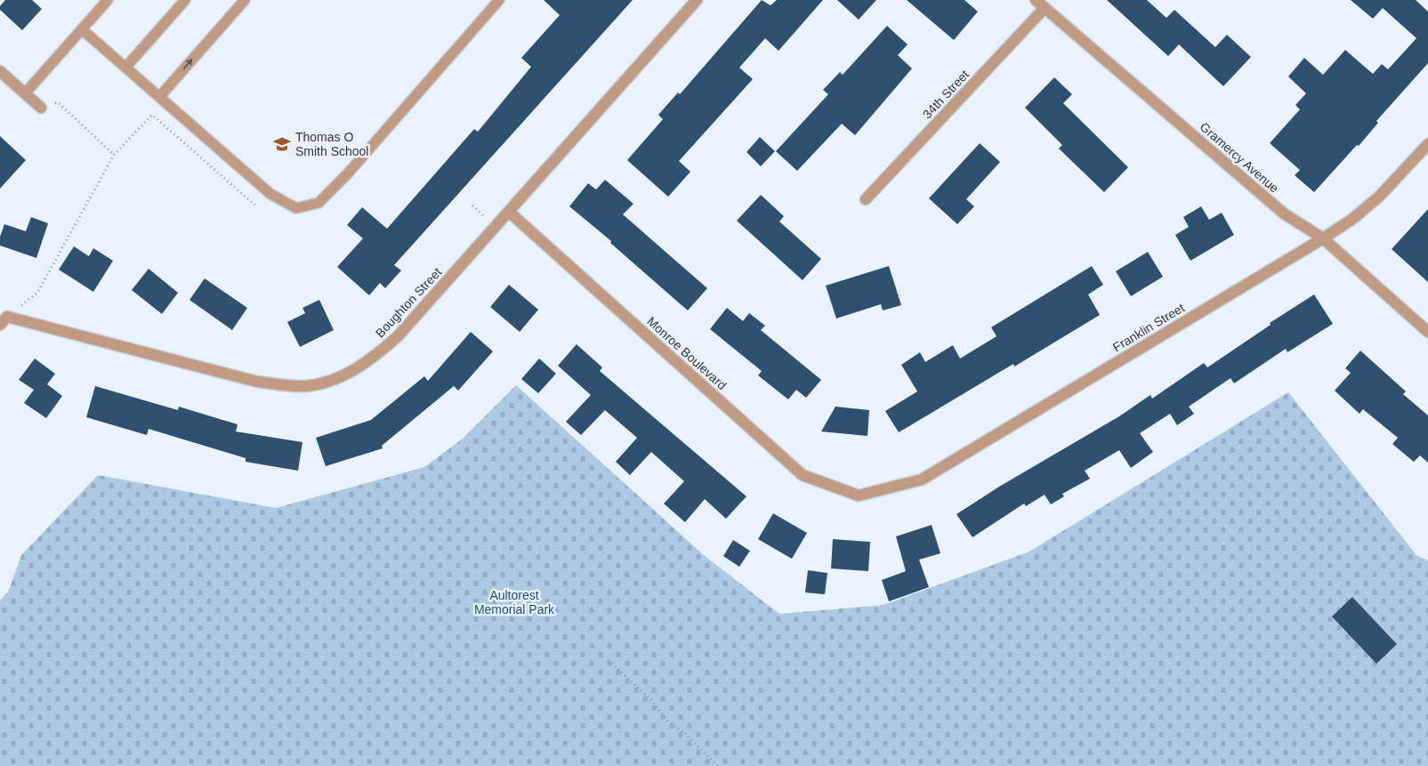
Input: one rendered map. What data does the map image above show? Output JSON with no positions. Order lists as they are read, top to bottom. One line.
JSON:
{"streets":{"street":["34th Street","Gramercy Avenue","Boughton Street","Franklin Street","Monroe Boulevard"]},"crossings":[["34th Street","Gramercy Avenue"],["Gramercy Avenue","Franklin Street"],["Boughton Street","Monroe Boulevard"],["Franklin Street","Monroe Boulevard"]],"parks":["Aultorest Memorial Park"],"places":{"school or university":["Thomas O Smith School"]}}
